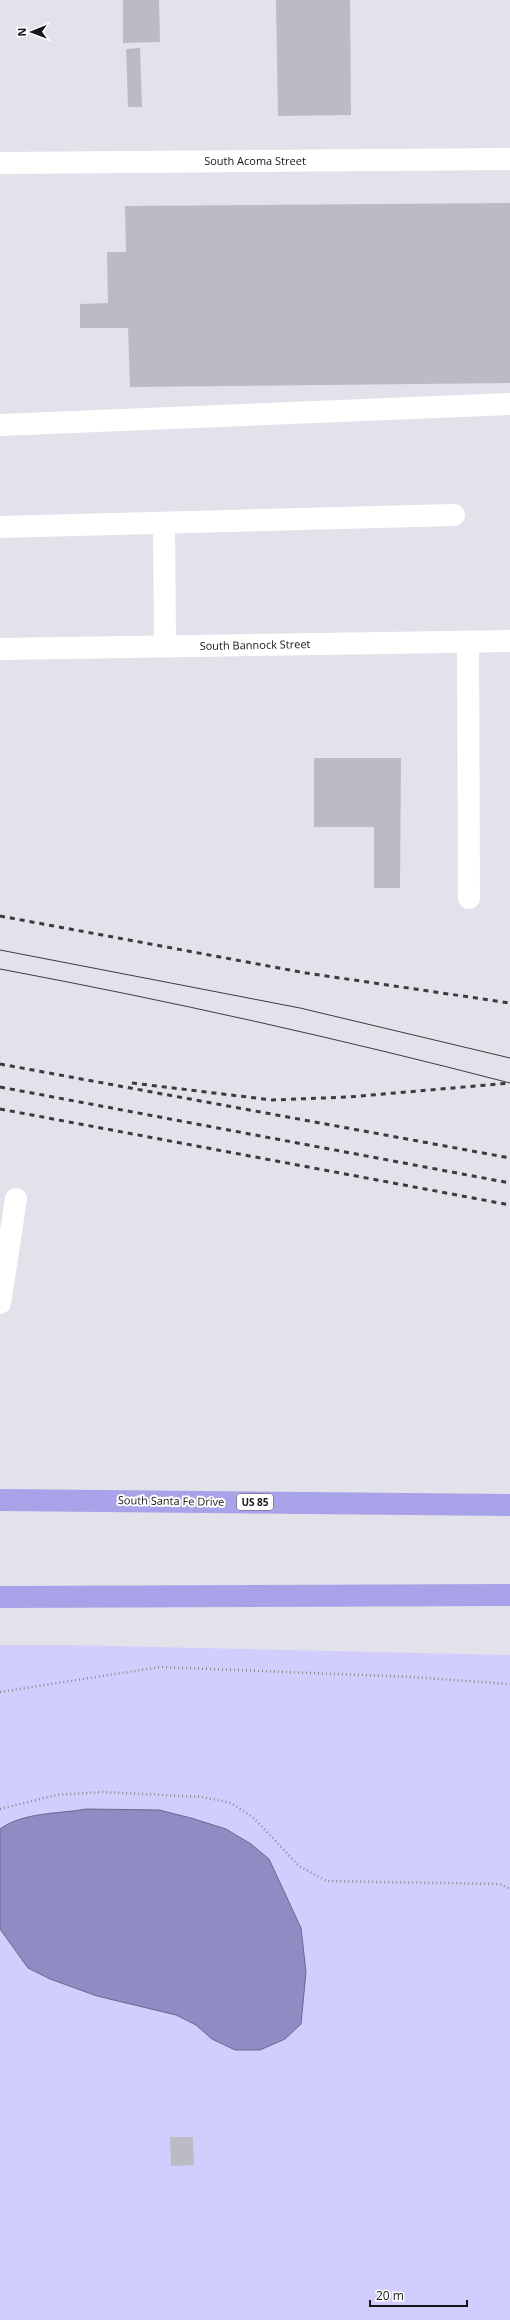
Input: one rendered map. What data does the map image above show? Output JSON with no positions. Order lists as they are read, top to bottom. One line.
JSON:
{"streets":{"highway":["South Santa Fe Drive","US 85"],"street":["South Acoma Street","South Bannock Street"]},"scale_bar":"20 m","north":"left"}
